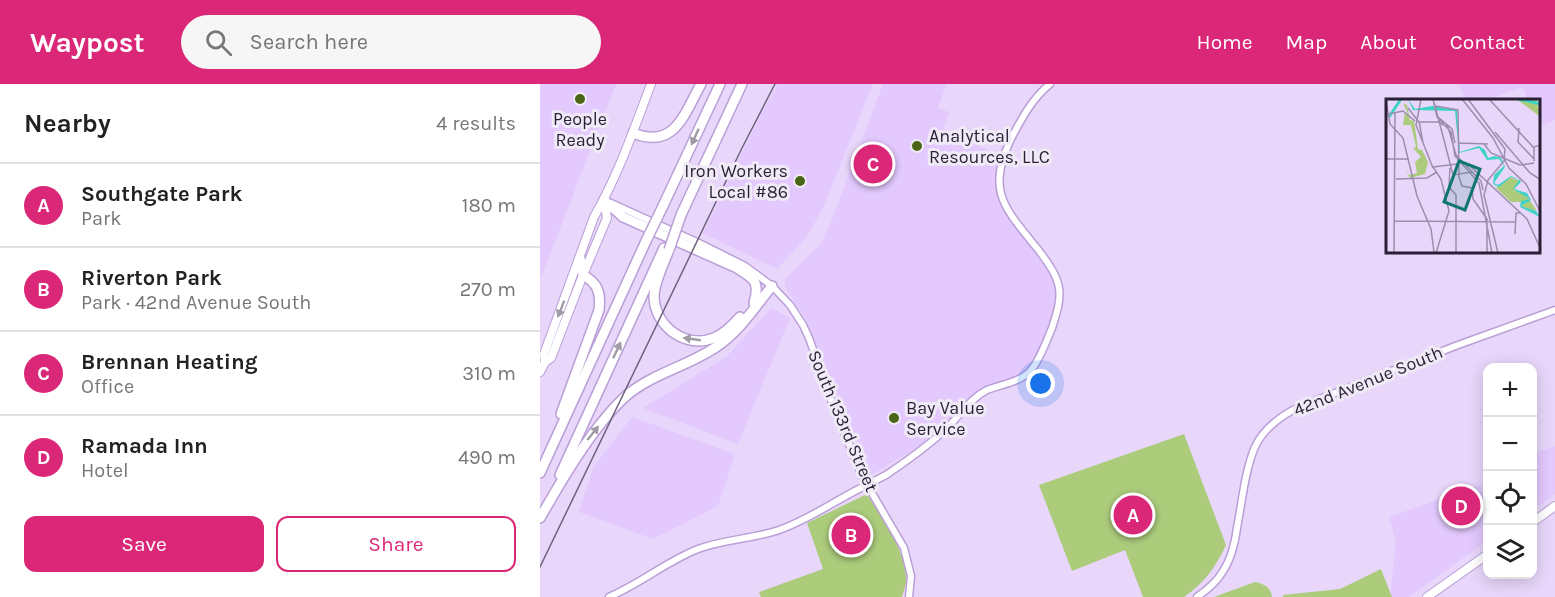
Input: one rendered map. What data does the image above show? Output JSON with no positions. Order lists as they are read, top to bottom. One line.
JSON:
{"streets":{"street":["42nd Avenue South","South 133rd Street"]},"places":["People Ready","Analytical Resources, LLC","Iron Workers Local #86","Bay Value Service"],"page":{"header":"Waypost","search":"Search here","nav":["Home","Map","About","Contact"],"heading":["Nearby","4 results"],"pins":["C","D","A","B"],"list":[{"mark":"A","name":"Southgate Park","note":"Park","value":"180 m"},{"mark":"B","name":"Riverton Park","note":"Park · 42nd Avenue South","value":"270 m"},{"mark":"C","name":"Brennan Heating","note":"Office","value":"310 m"},{"mark":"D","name":"Ramada Inn","note":"Hotel","value":"490 m"}],"map_buttons":["+","−"],"buttons":["Save","Share"]}}
